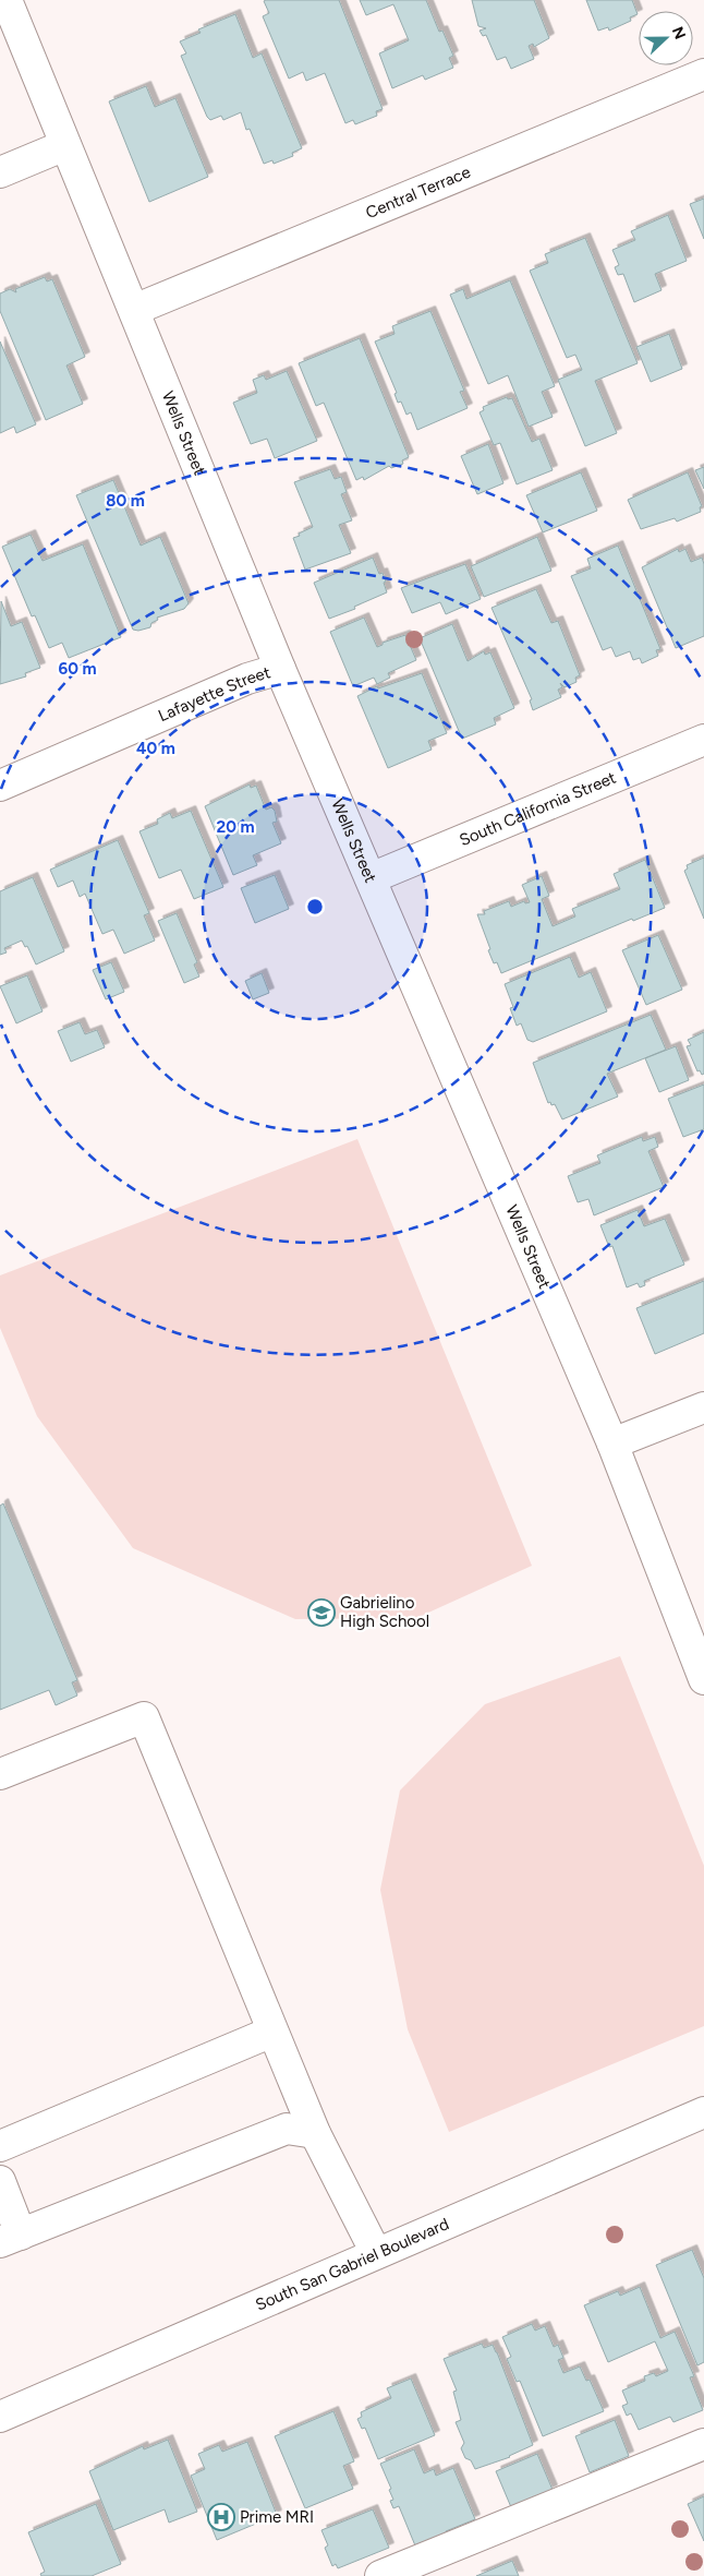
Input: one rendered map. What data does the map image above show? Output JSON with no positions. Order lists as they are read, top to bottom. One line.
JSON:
{"streets":{"street":["Central Terrace","Wells Street","Lafayette Street","South California Street","South San Gabriel Boulevard"]},"crossings":[["Central Terrace","Wells Street"],["Wells Street","Lafayette Street"],["Wells Street","South California Street"]],"places":{"school or university":["Gabrielino High School"],"hospital":["Prime MRI"]},"north":"right","rings":["80 m","60 m","40 m","20 m"]}
